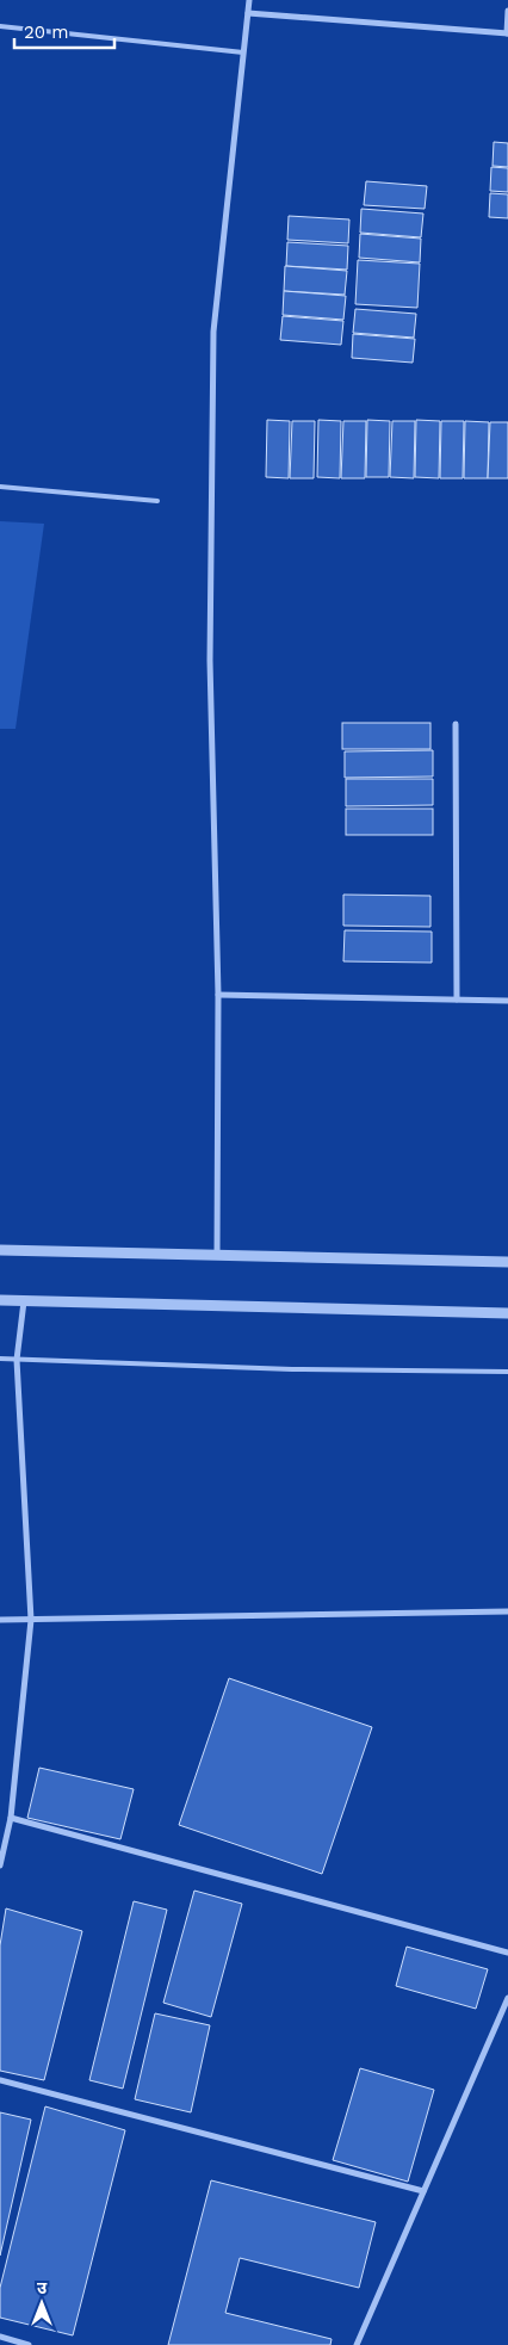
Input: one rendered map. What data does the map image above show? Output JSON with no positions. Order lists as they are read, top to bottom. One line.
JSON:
{"scale_bar":"20 m","north":"top"}
